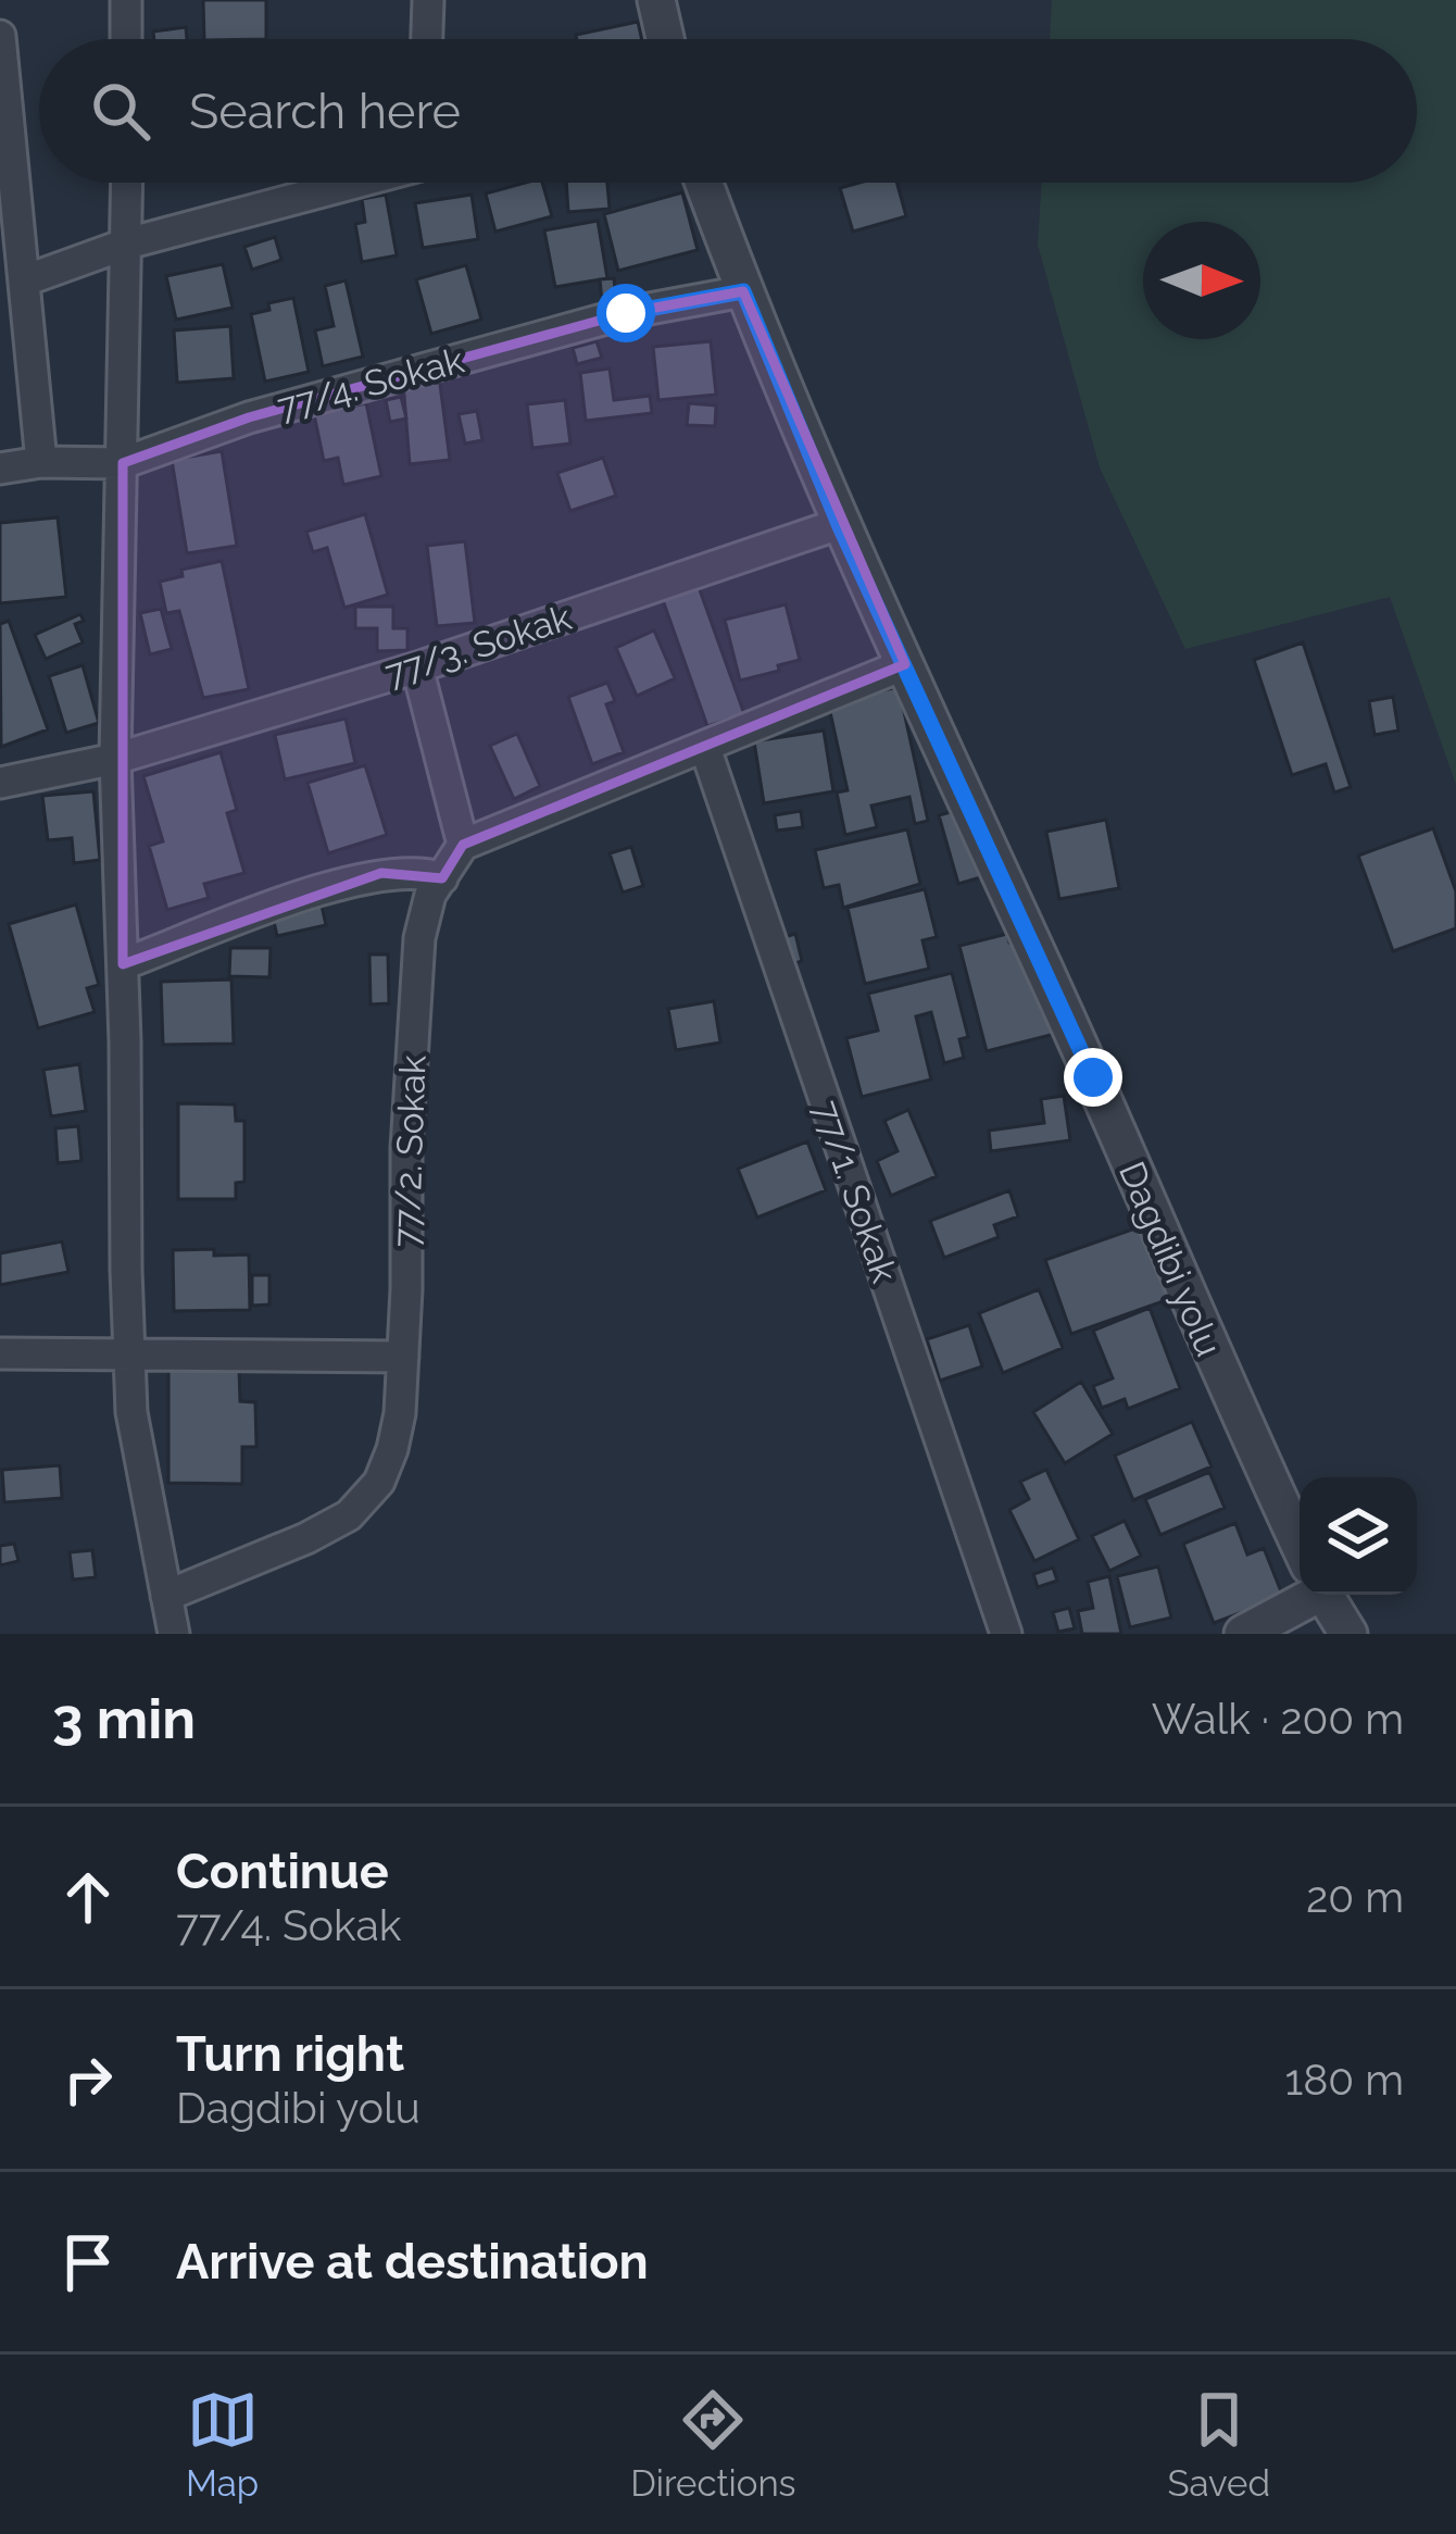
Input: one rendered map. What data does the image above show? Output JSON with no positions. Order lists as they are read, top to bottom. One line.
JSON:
{"streets":{"street":["77/4. Sokak","77/3. Sokak","77/2. Sokak","77/1. Sokak","Dagdibi yolu"]},"crossings":[["77/4. Sokak","Dagdibi yolu"],["77/3. Sokak","Dagdibi yolu"]],"north":"right","page":{"search":"Search here","heading":["3 min","Walk · 200 m"],"list":[["Continue","77/4. Sokak","20 m"],["Turn right","Dagdibi yolu","180 m"],"Arrive at destination"],"nav":["Map","Directions","Saved"]}}
